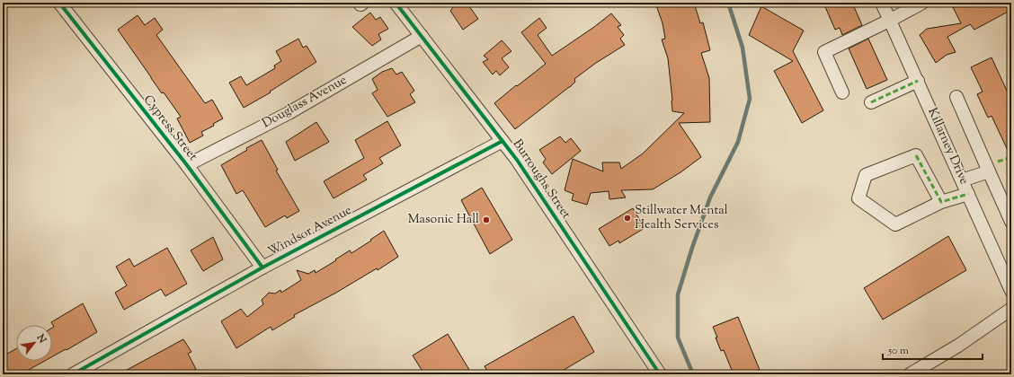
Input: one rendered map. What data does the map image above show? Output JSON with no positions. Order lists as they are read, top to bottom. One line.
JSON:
{"streets":{"street":["Douglass Avenue","Cypress Street","Killarney Drive","Burroughs Street","Windsor Avenue"]},"crossings":[["Douglass Avenue","Cypress Street"],["Douglass Avenue","Burroughs Street"],["Cypress Street","Windsor Avenue"],["Burroughs Street","Windsor Avenue"]],"places":["Stillwater Mental Health Services","Masonic Hall"],"scale_bar":"50 m","north":"top right"}
